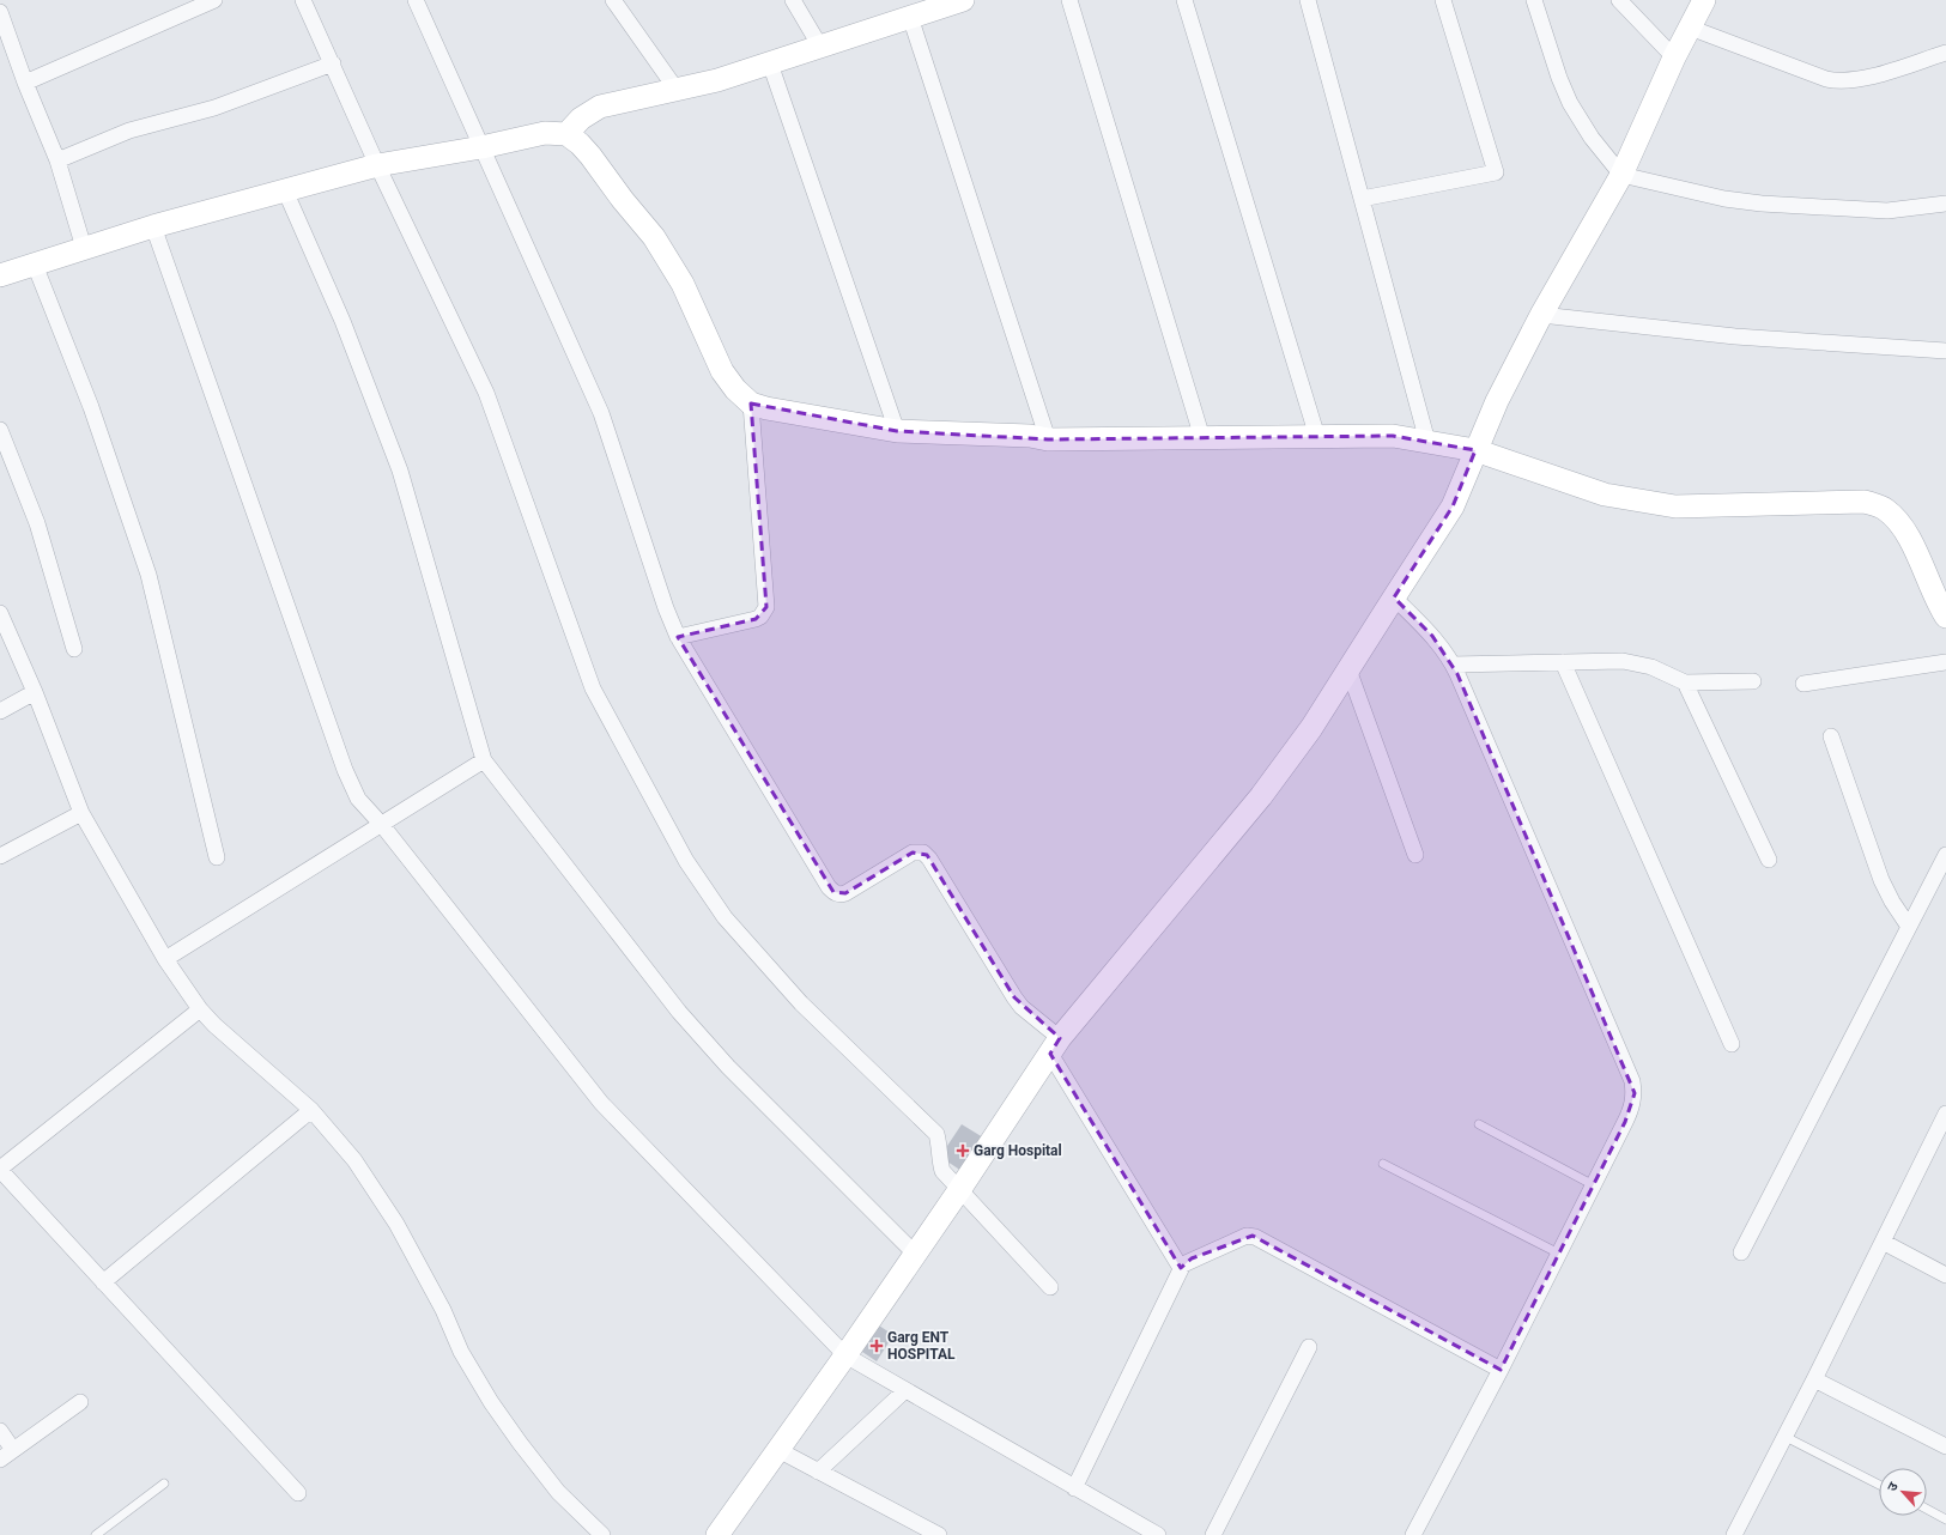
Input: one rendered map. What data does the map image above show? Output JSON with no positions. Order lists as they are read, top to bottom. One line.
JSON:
{"places":{"health":["Garg Hospital","Garg ENT HOSPITAL"]},"north":"top left"}
